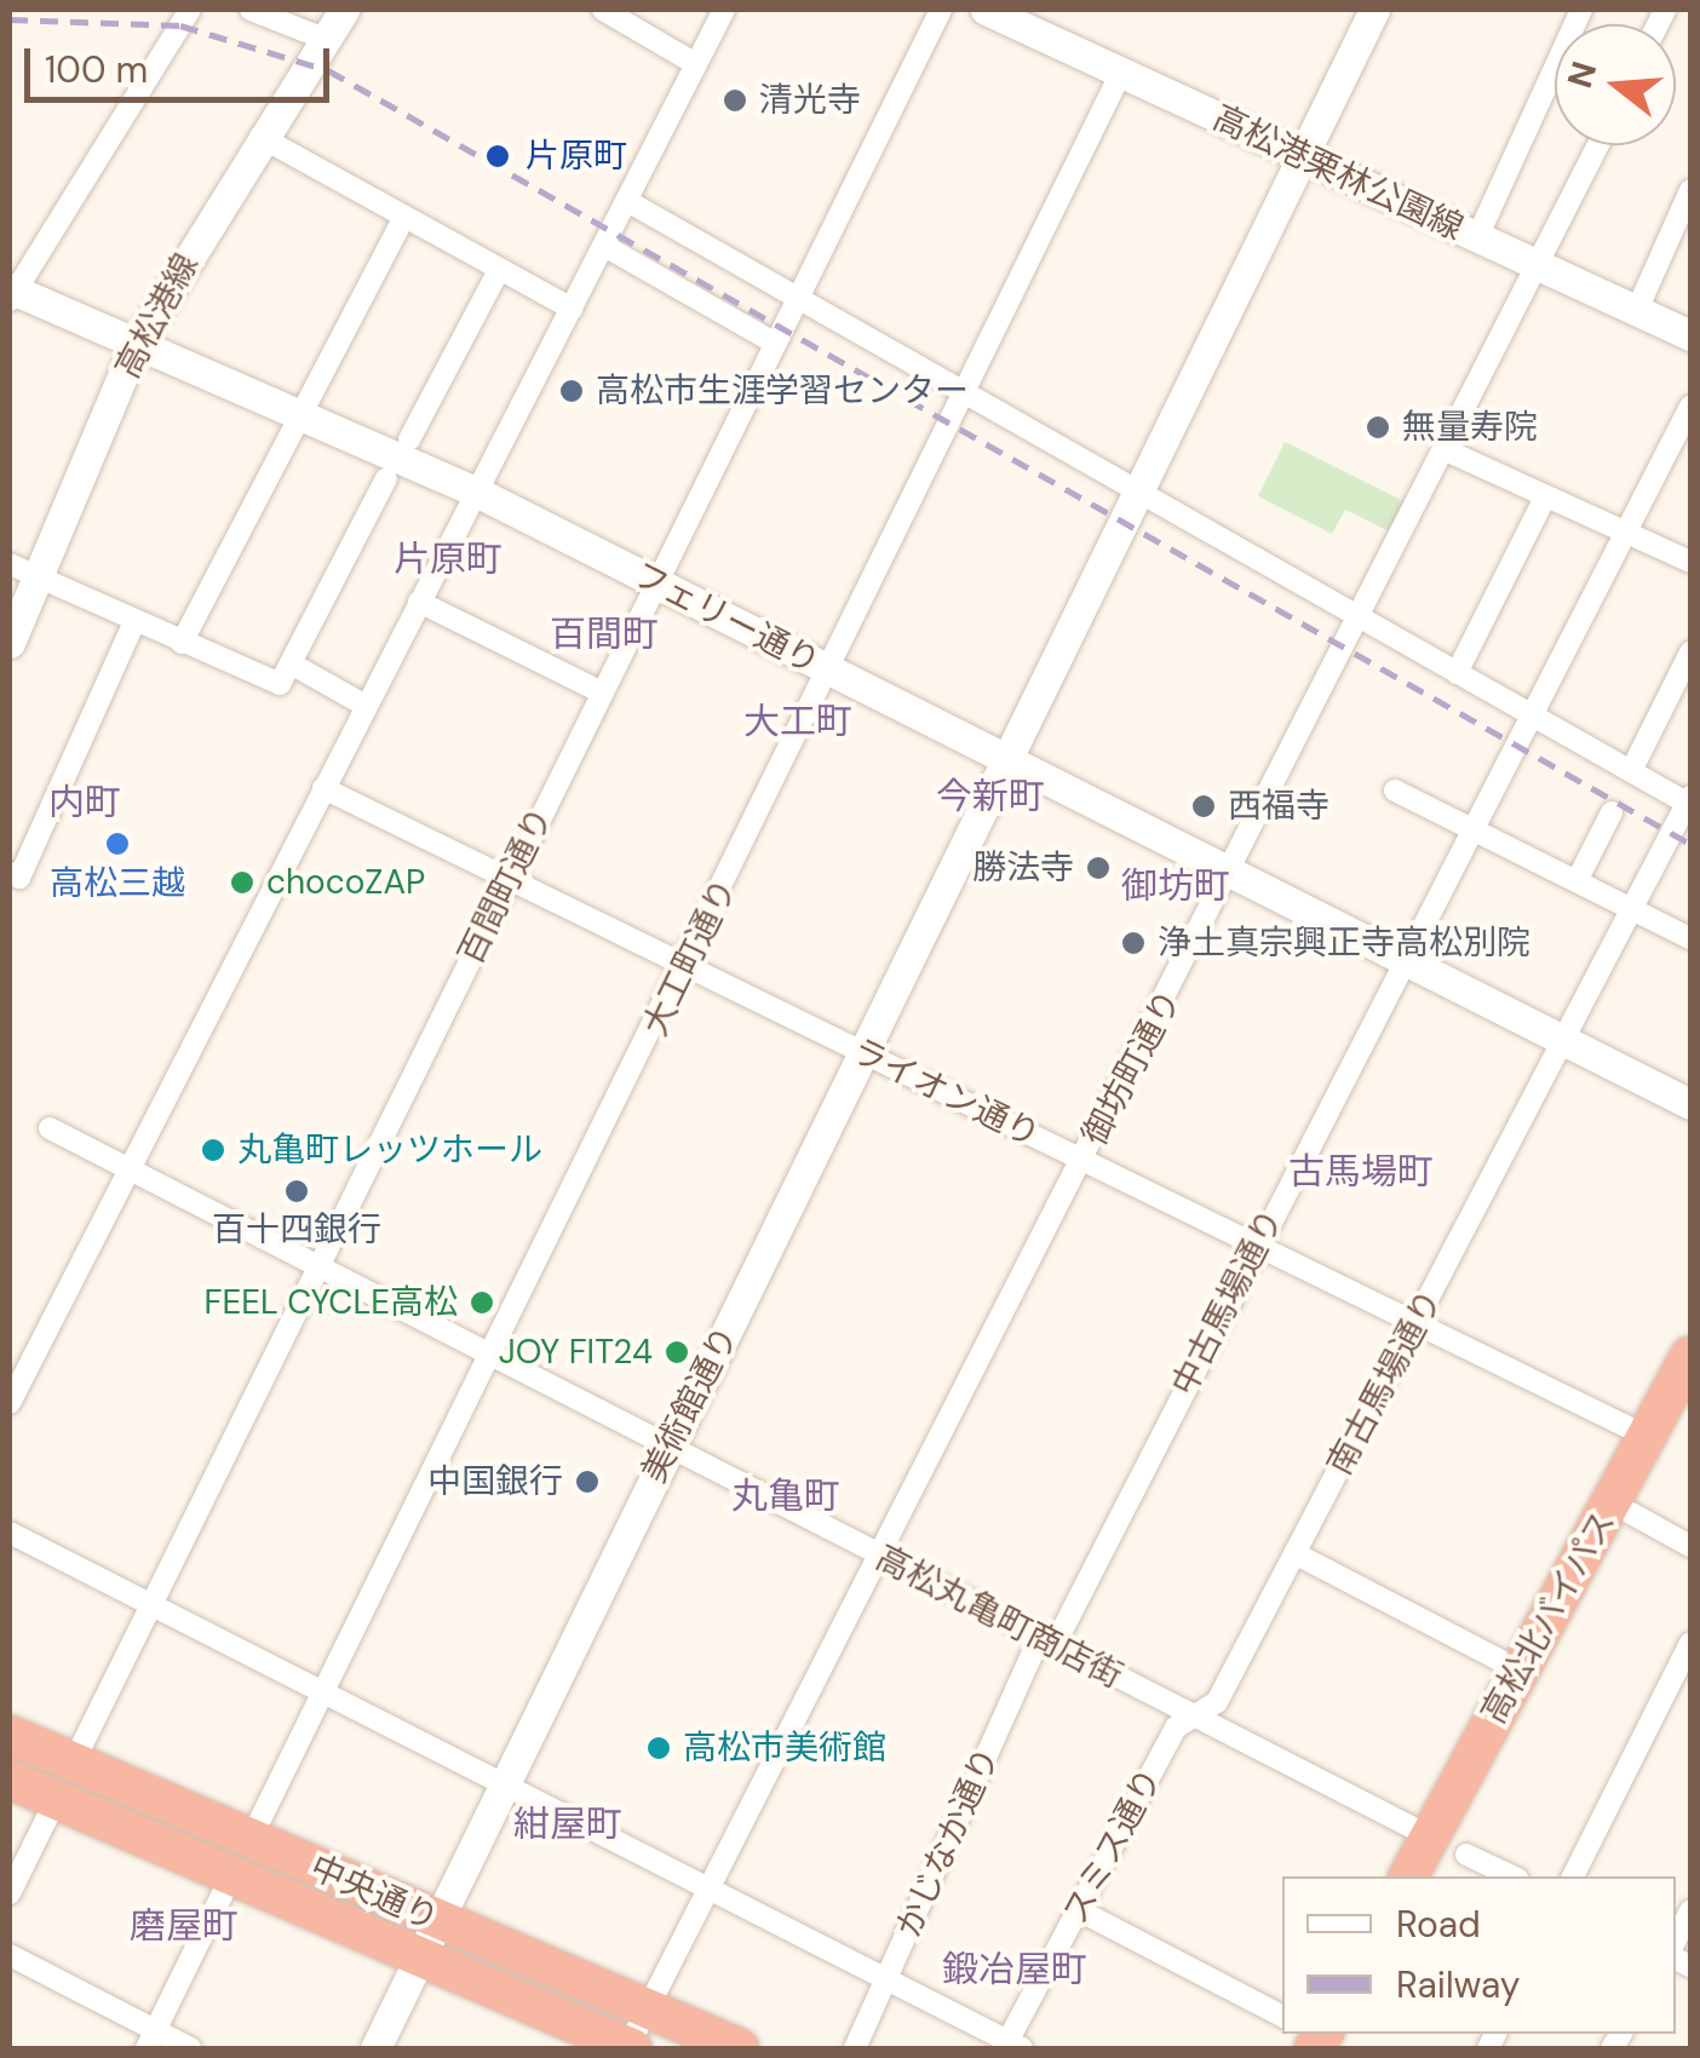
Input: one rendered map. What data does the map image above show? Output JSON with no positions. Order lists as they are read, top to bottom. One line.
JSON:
{"streets":{"highway":["高松北バイパス","中央通り"],"street":["高松港栗林公園線","高松港線","フェリー通り","百間町通り","大工町通り","御坊町通り","ライオン通り","中古馬場通り","南古馬場通り","美術館通り","高松丸亀町商店街","かじなか通り","スミス通り"]},"crossings":[["高松港栗林公園線","大工町通り"],["高松港栗林公園線","御坊町通り"],["高松港栗林公園線","美術館通り"],["高松港線","フェリー通り"],["フェリー通り","百間町通り"],["フェリー通り","大工町通り"],["フェリー通り","御坊町通り"],["フェリー通り","中古馬場通り"],["フェリー通り","南古馬場通り"],["フェリー通り","美術館通り"],["百間町通り","ライオン通り"],["百間町通り","高松丸亀町商店街"],["百間町通り","中央通り"],["大工町通り","ライオン通り"],["大工町通り","高松丸亀町商店街"],["大工町通り","中央通り"],["御坊町通り","ライオン通り"],["御坊町通り","高松丸亀町商店街"],["御坊町通り","中央通り"],["ライオン通り","中古馬場通り"],["ライオン通り","南古馬場通り"],["ライオン通り","美術館通り"],["中古馬場通り","高松丸亀町商店街"],["中古馬場通り","かじなか通り"],["南古馬場通り","高松丸亀町商店街"],["南古馬場通り","スミス通り"],["美術館通り","高松丸亀町商店街"],["美術館通り","中央通り"],["高松丸亀町商店街","かじなか通り"],["高松丸亀町商店街","スミス通り"]],"districts":["片原町","百間町","大工町","今新町","内町","御坊町","古馬場町","丸亀町","紺屋町","磨屋町","鍛冶屋町"],"places":["清光寺","片原町","高松市生涯学習センター","無量寿院","西福寺","高松三越","勝法寺","chocoZAP","浄土真宗興正寺高松別院","丸亀町レッツホール","百十四銀行","FEEL CYCLE高松","JOY FIT24","中国銀行","高松市美術館"],"legend":["Road","Railway"],"scale_bar":"100 m","north":"left"}
